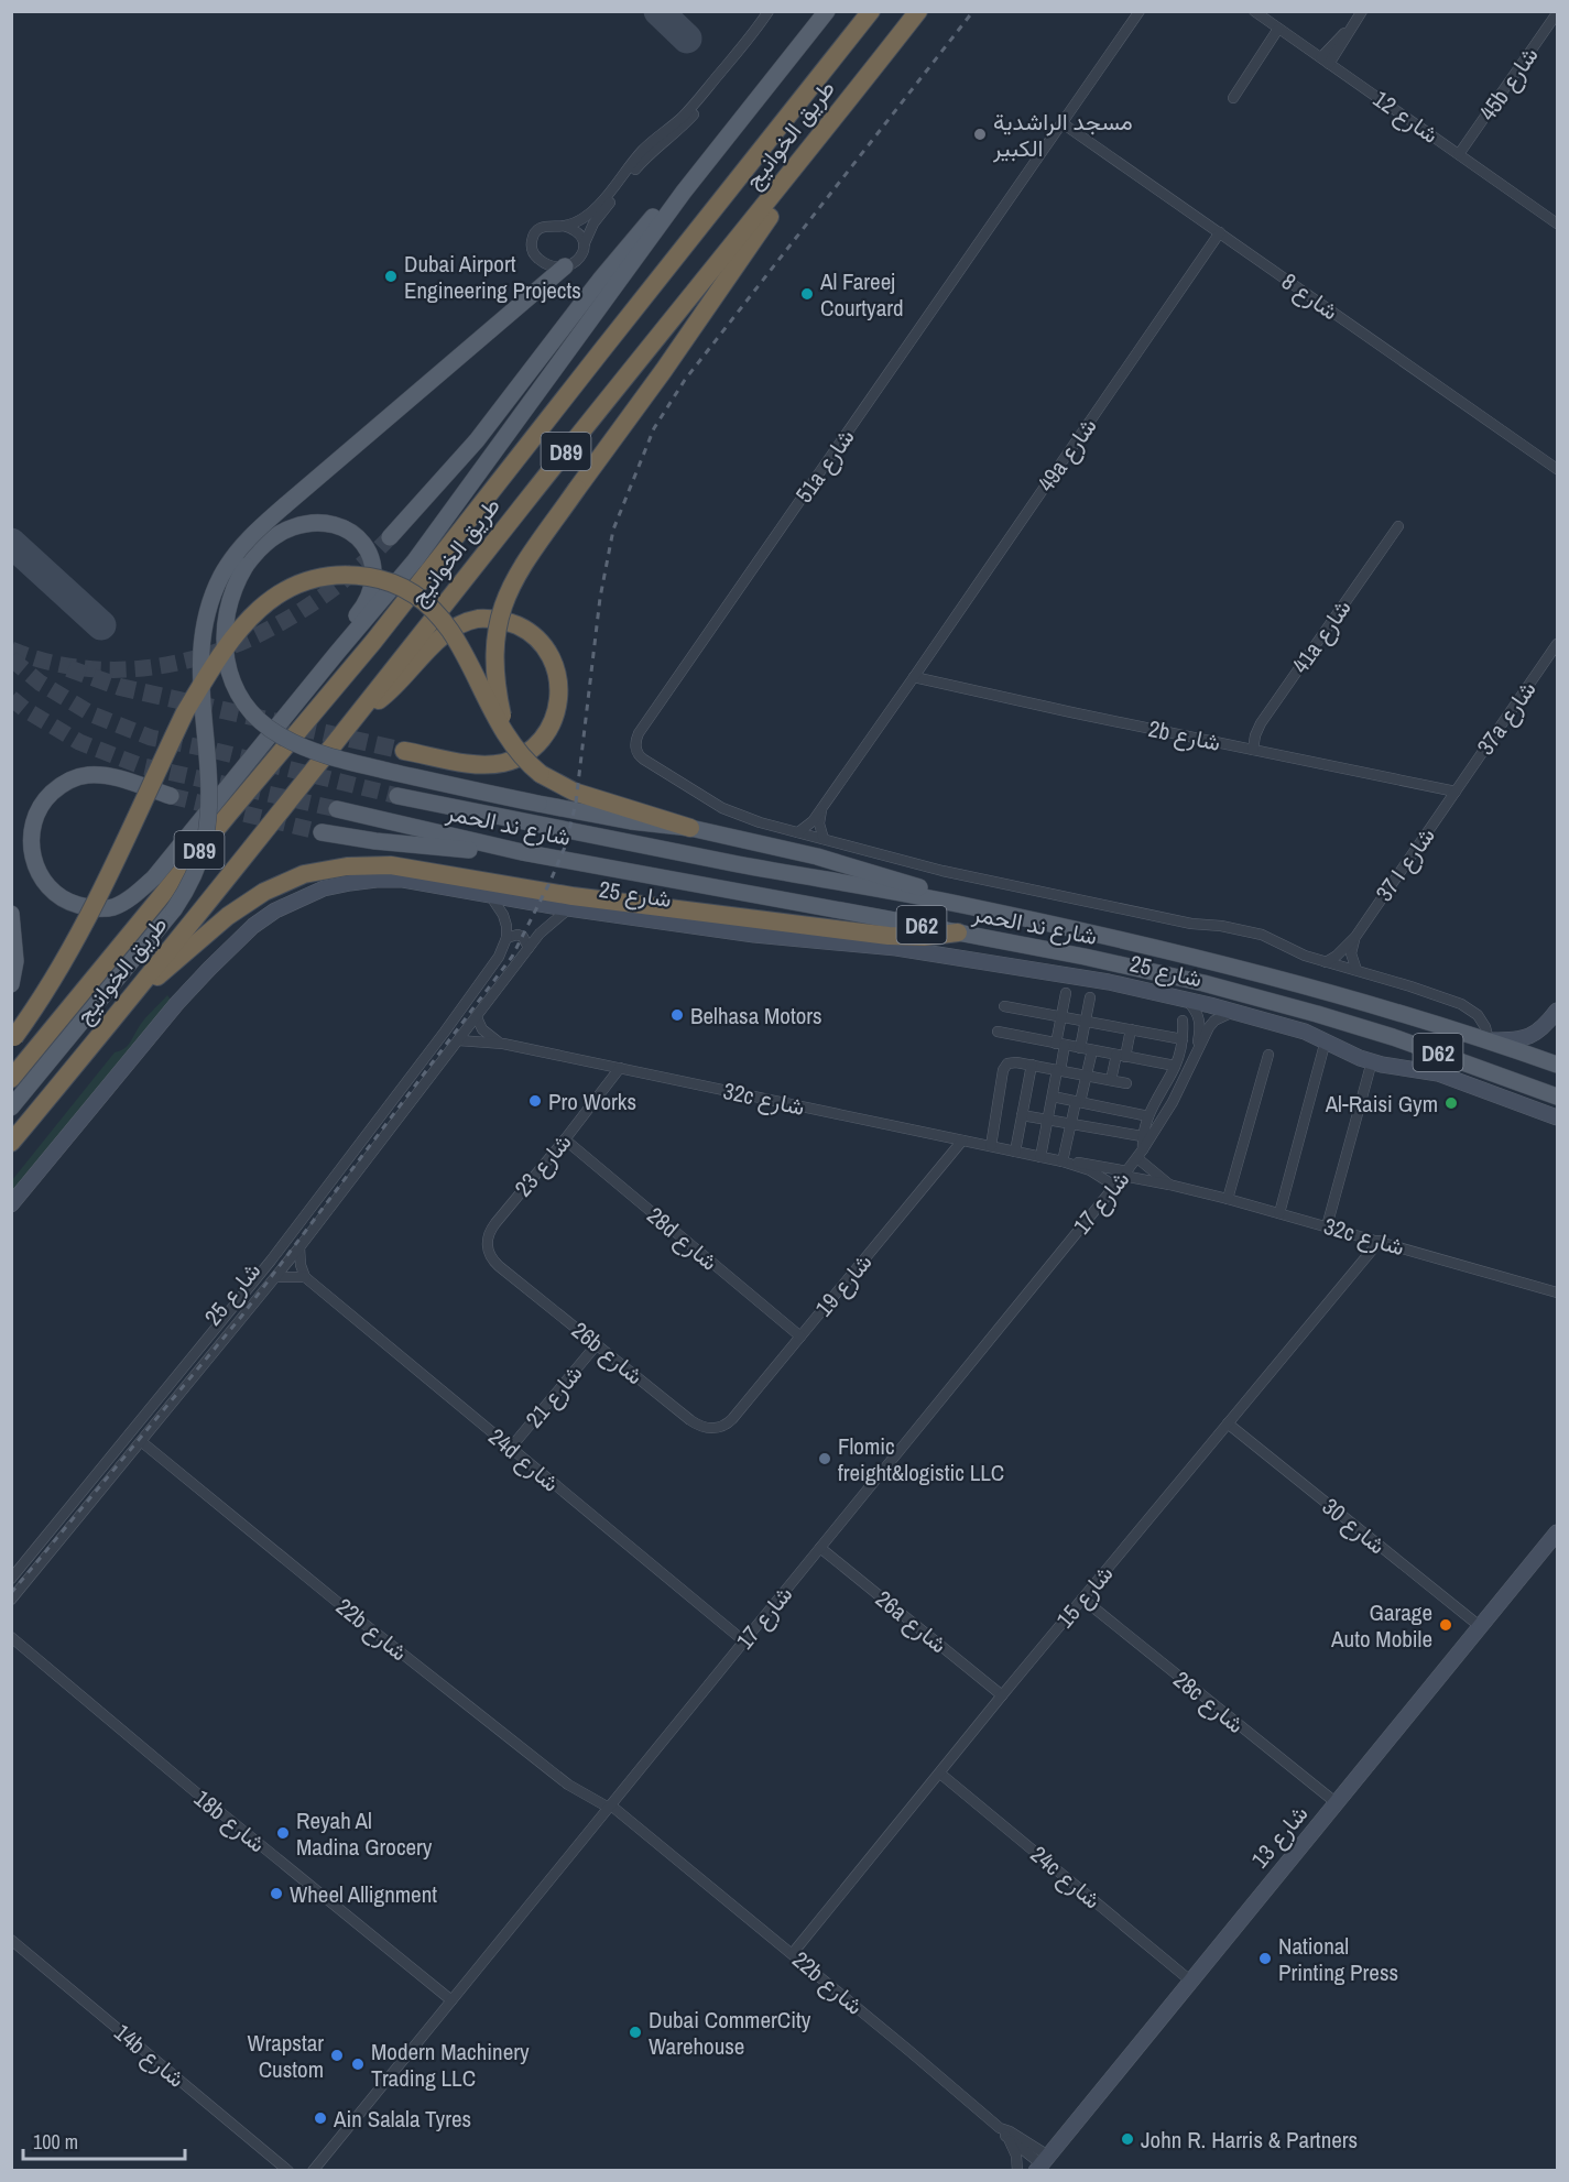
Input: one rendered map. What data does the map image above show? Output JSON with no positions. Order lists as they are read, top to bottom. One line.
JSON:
{"streets":{"highway":["طريق الخوانيج","D89"],"main road":["شارع ند الحمر","D62"],"street":["45b شارع","شارع 12","شارع 8","49a شارع","51a شارع","41a شارع","37a شارع","2b شارع","شارع ا 37","شارع 25","32c شارع","شارع 23","شارع 17","28d شارع","شارع 19","26b شارع","شارع 21","24d شارع","شارع 30","شارع 15","26a شارع","22b شارع","28c شارع","18b شارع","شارع 13","24c شارع","14b شارع"]},"crossings":[["45b شارع","شارع 12"],["شارع 8","49a شارع"],["شارع 8","51a شارع"],["49a شارع","51a شارع"],["49a شارع","2b شارع"],["51a شارع","شارع ند الحمر"],["51a شارع","شارع ا 37"],["41a شارع","2b شارع"],["37a شارع","2b شارع"],["37a شارع","شارع ا 37"],["2b شارع","شارع ا 37"],["شارع 25","32c شارع"],["شارع 25","شارع 17"],["شارع 25","22b شارع"],["32c شارع","شارع 23"],["32c شارع","شارع 17"],["32c شارع","شارع 19"],["32c شارع","شارع 15"],["شارع 23","28d شارع"],["شارع 23","26b شارع"],["شارع 17","24d شارع"],["شارع 17","26a شارع"],["شارع 17","22b شارع"],["شارع 17","18b شارع"],["28d شارع","شارع 19"],["شارع 19","26b شارع"],["26b شارع","شارع 21"],["شارع 21","24d شارع"],["شارع 30","شارع 15"],["شارع 30","شارع 13"],["شارع 15","26a شارع"],["شارع 15","22b شارع"],["شارع 15","28c شارع"],["شارع 15","24c شارع"],["22b شارع","شارع 13"],["28c شارع","شارع 13"],["شارع 13","24c شارع"]],"places":["مسجد الراشدية الكبير","Dubai Airport Engineering Projects","Al Fareej Courtyard","Belhasa Motors","Pro Works","Al-Raisi Gym","Flomic freight&logistic LLC","Garage Auto Mobile","Reyah Al Madina Grocery","Wheel Allignment","National Printing Press","Dubai CommerCity Warehouse","Wrapstar Custom","Modern Machinery Trading LLC","Ain Salala Tyres","John R. Harris & Partners"],"scale_bar":"100 m"}
